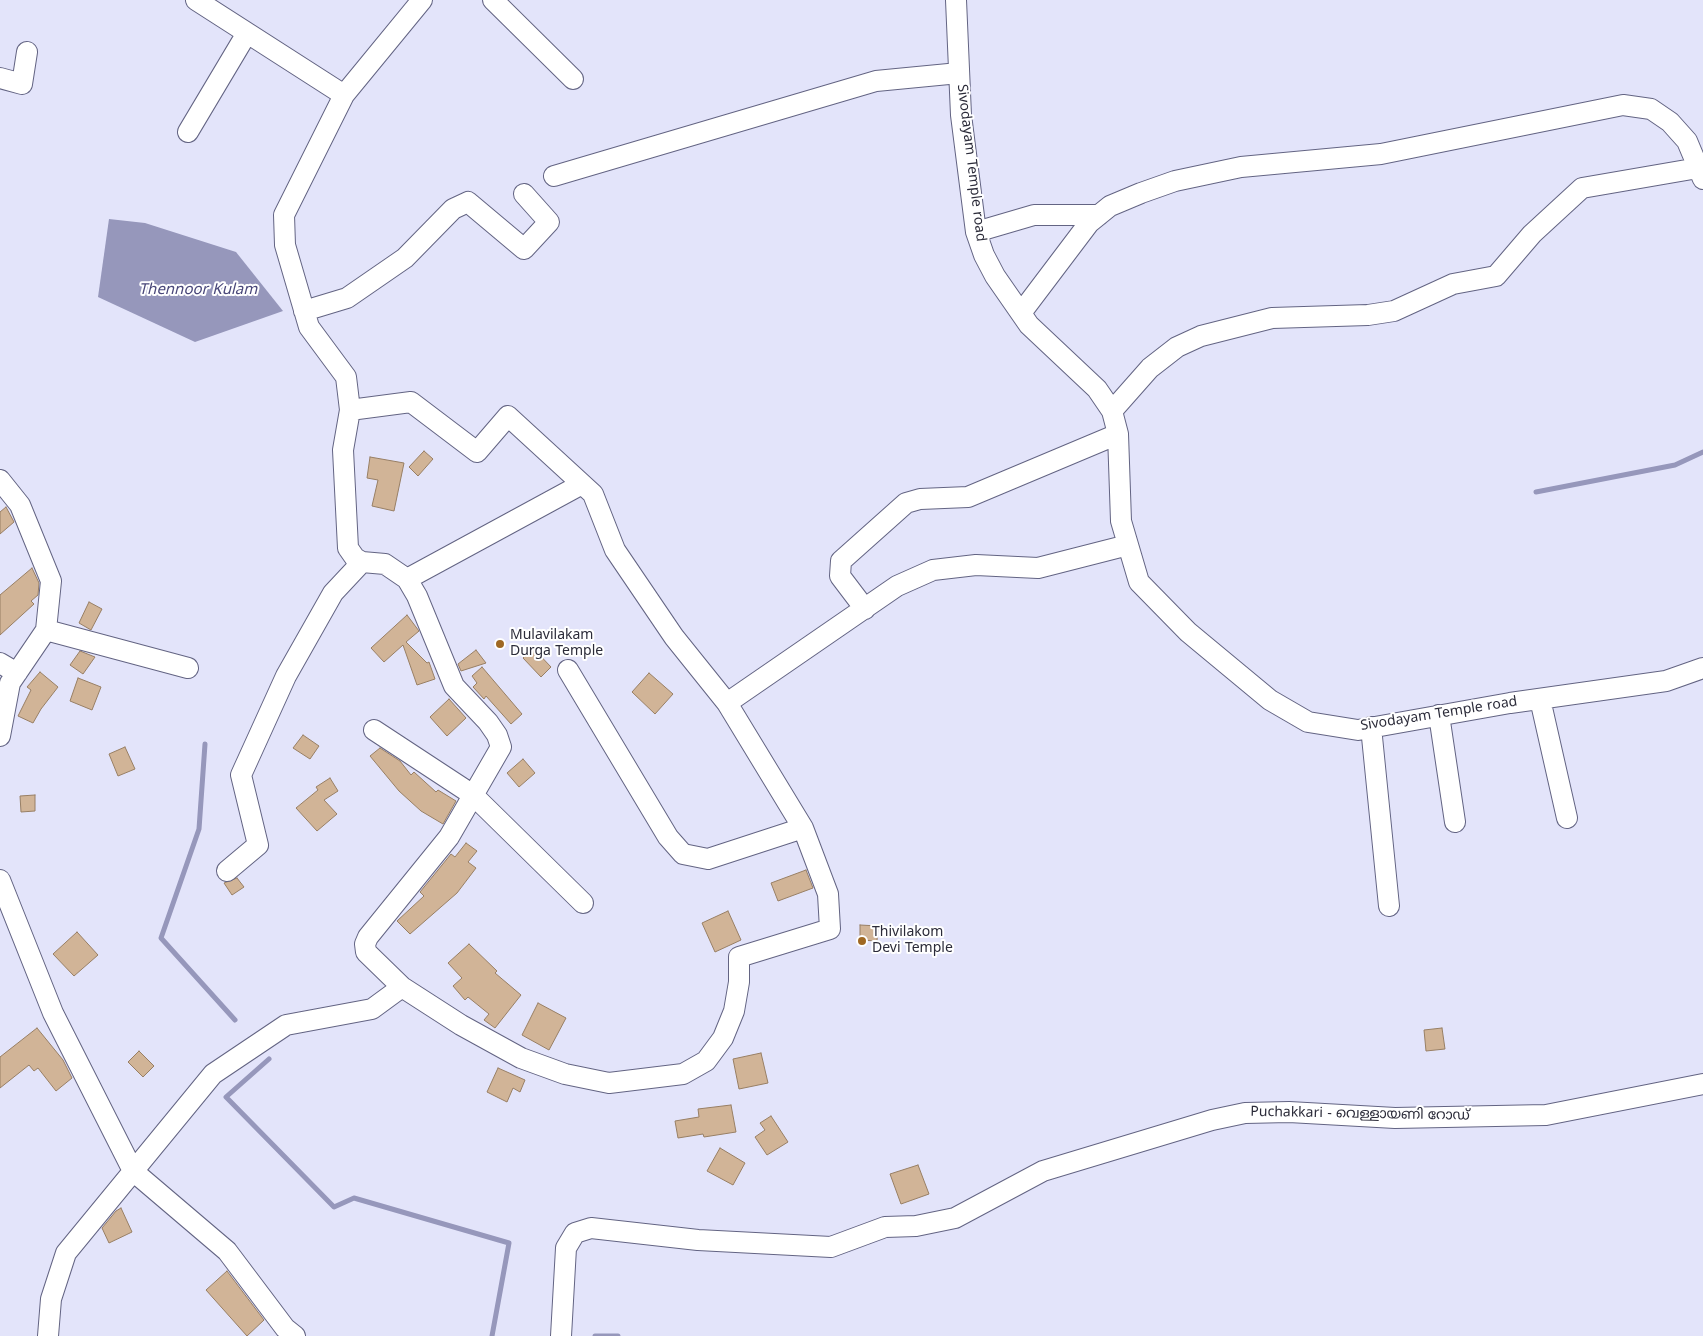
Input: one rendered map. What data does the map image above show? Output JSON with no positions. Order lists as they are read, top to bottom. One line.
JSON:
{"streets":{"street":["Sivodayam Temple road","Puchakkari - വെള്ളായണി റോഡ്"]},"water":["Thennoor Kulam"],"places":["Mulavilakam Durga Temple","Thivilakom Devi Temple"]}
